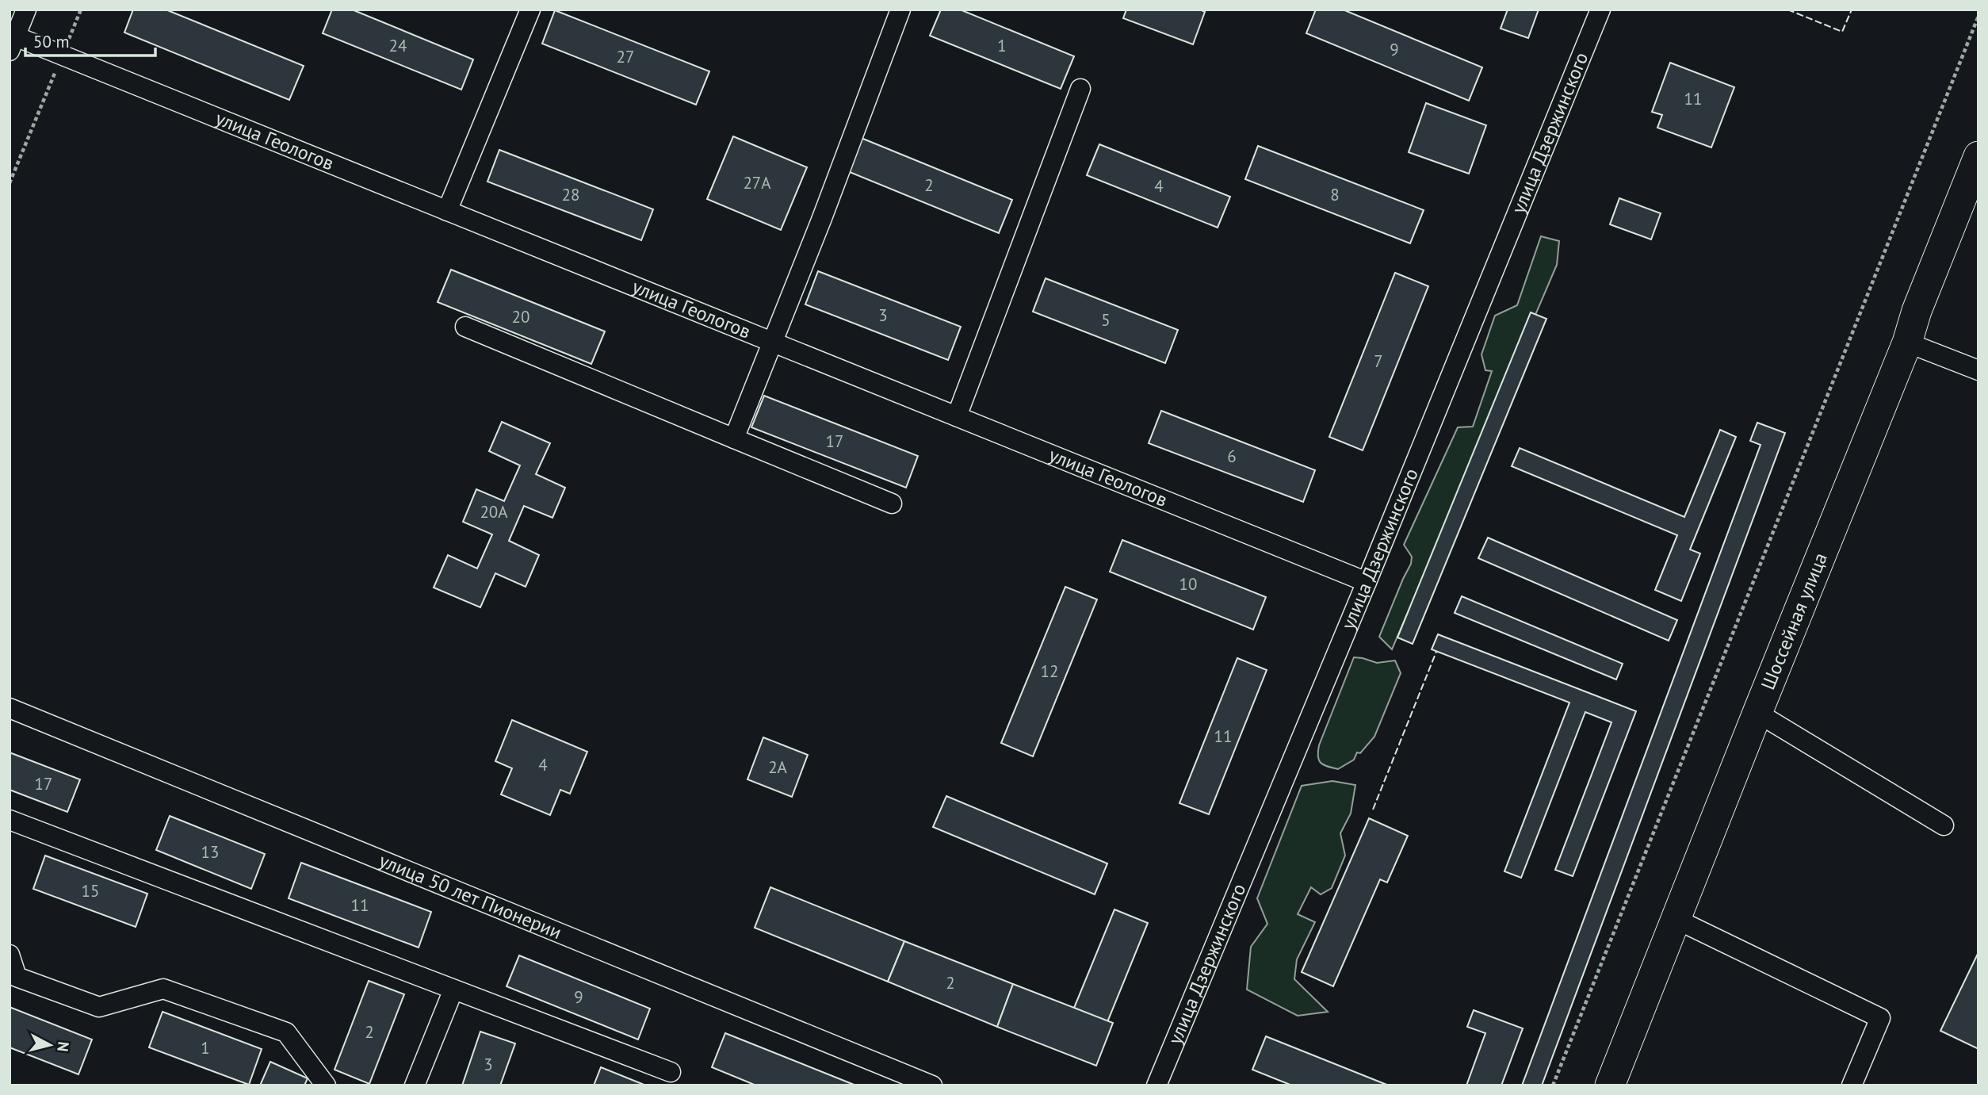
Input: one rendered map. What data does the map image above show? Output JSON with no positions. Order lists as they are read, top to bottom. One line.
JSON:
{"streets":{"highway":["Шоссейная улица"],"street":["улица Дзержинского","улица Геологов","улица 50 лет Пионерии"]},"crossings":[["улица Дзержинского","улица Геологов"]],"house_numbers":["24","1","9","27","11","27А","2","4","28","8","3","20","5","7","17","6","20А","10","12","11","4","2А","17","13","15","11","2","9","2","1","3"],"scale_bar":"50 m","north":"right"}
